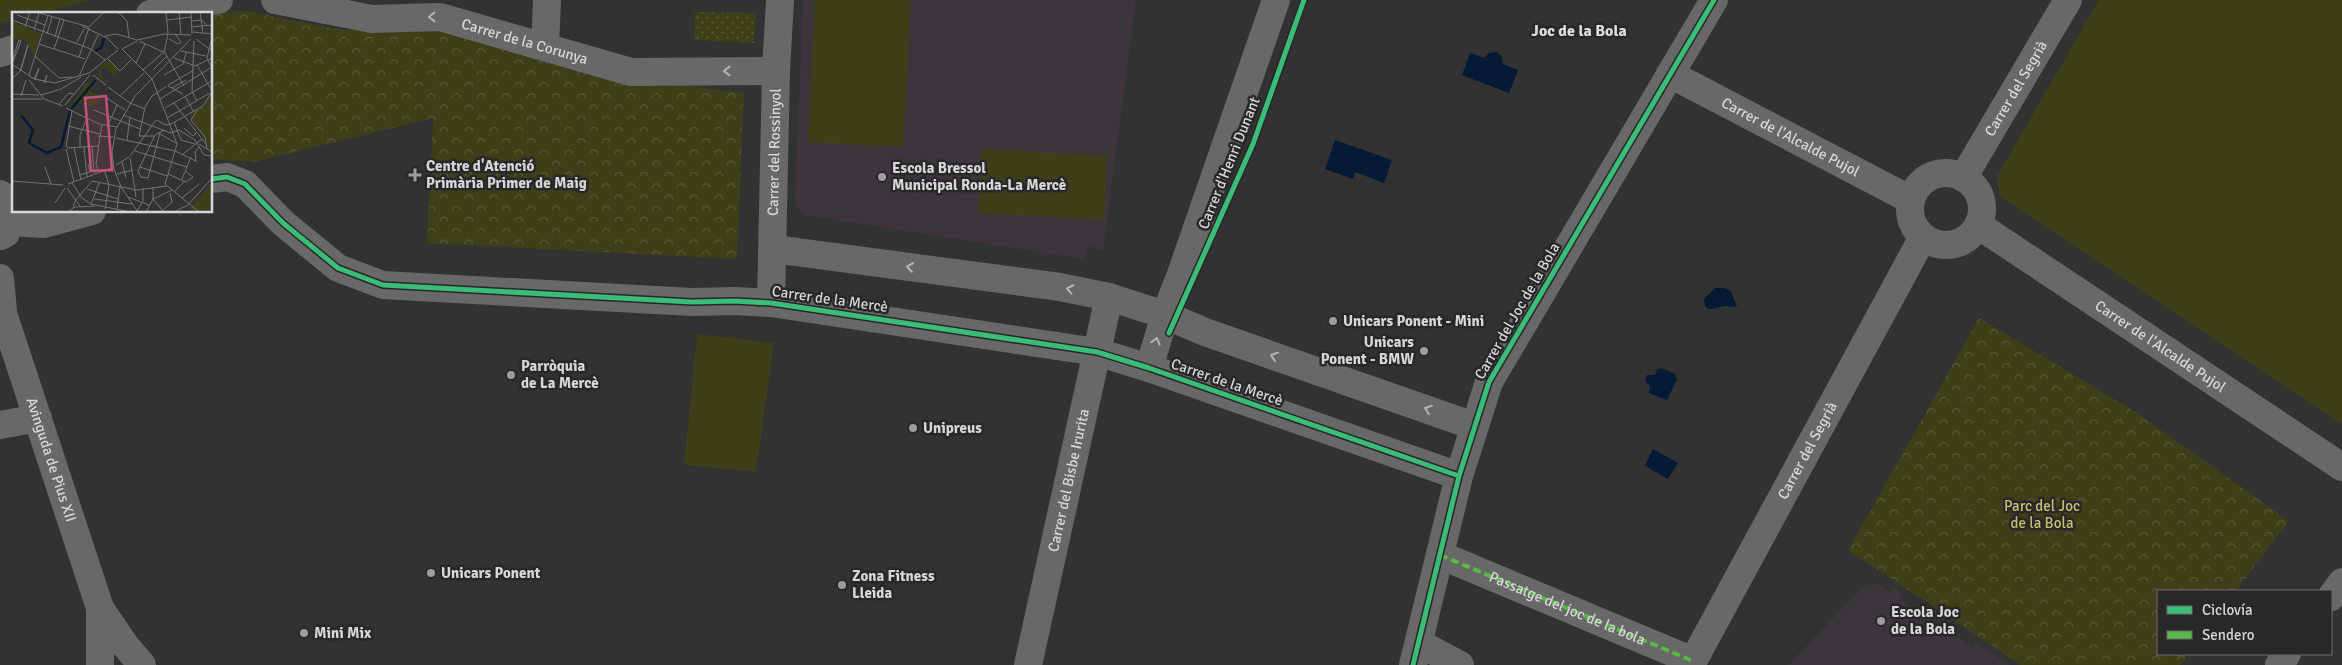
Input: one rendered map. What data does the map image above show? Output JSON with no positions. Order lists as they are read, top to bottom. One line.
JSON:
{"streets":{"street":["Carrer de la Corunya","Carrer del Segrià","Carrer de l'Alcalde Pujol","Carrer del Rossinyol","Carrer d'Henri Dunant","Carrer de la Mercè","Carrer del Joc de la Bola","Avinguda de Pius XII","Carrer del Bisbe Irurita","Passatge del joc de la bola"]},"crossings":[["Carrer de la Corunya","Carrer del Rossinyol"],["Carrer del Segrià","Carrer de l'Alcalde Pujol"],["Carrer del Segrià","Passatge del joc de la bola"],["Carrer de l'Alcalde Pujol","Carrer del Joc de la Bola"],["Carrer del Rossinyol","Carrer de la Mercè"],["Carrer de la Mercè","Carrer del Joc de la Bola"],["Carrer de la Mercè","Carrer del Bisbe Irurita"],["Carrer del Joc de la Bola","Passatge del joc de la bola"]],"one_way":["Carrer de la Corunya"],"districts":["Joc de la Bola"],"parks":["Parc del Joc de la Bola"],"places":{"health":["Centre d'Atenció Primària Primer de Maig"],"other":["Escola Bressol Municipal Ronda-La Mercè","Unicars Ponent - Mini","Unicars Ponent - BMW","Parròquia de La Mercè","Unipreus","Unicars Ponent","Zona Fitness Lleida","Escola Joc de la Bola","Mini Mix"]},"legend":["Ciclovía","Sendero"]}
